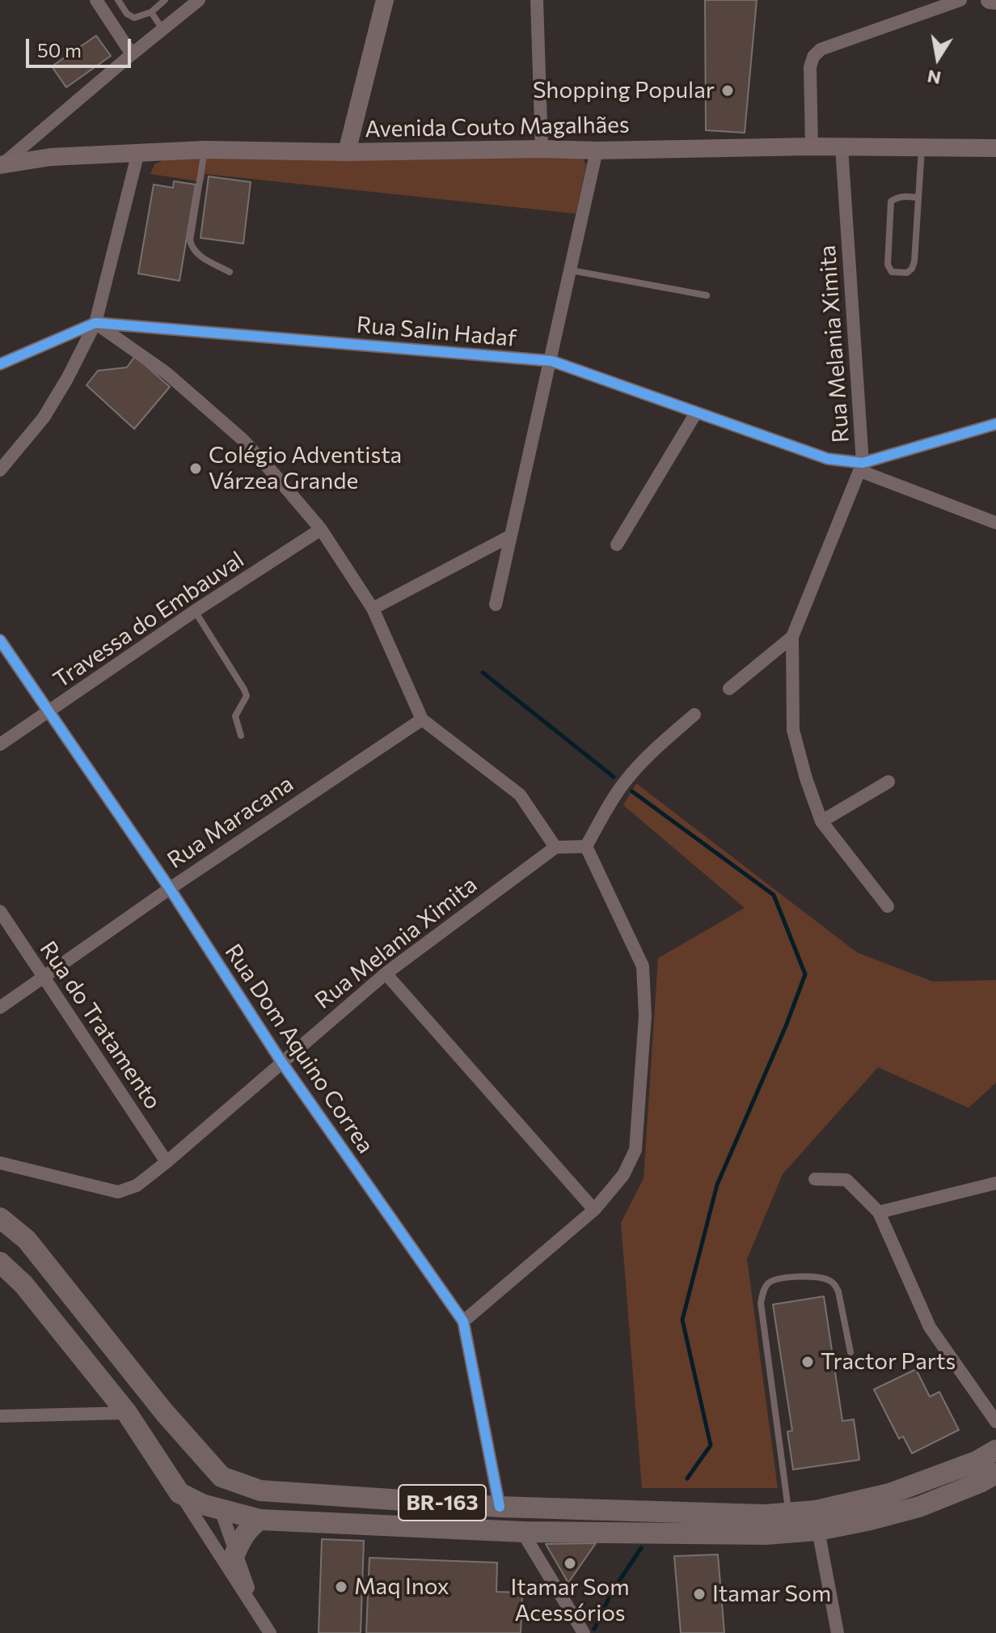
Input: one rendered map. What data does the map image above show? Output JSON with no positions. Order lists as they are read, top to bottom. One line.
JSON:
{"streets":{"main road":["Avenida Couto Magalhães","BR-163"],"street":["Rua Salin Hadaf","Rua Melania Ximita","Travessa do Embauval","Rua Maracana","Rua do Tratamento","Rua Dom Aquino Correa"]},"crossings":[["Avenida Couto Magalhães","Rua Melania Ximita"],["Rua Salin Hadaf","Rua Melania Ximita"],["Rua Melania Ximita","Rua do Tratamento"],["Rua Melania Ximita","Rua Dom Aquino Correa"],["Travessa do Embauval","Rua Dom Aquino Correa"],["Rua Maracana","Rua do Tratamento"],["Rua Maracana","Rua Dom Aquino Correa"],["Rua Dom Aquino Correa","BR-163"]],"places":["Shopping Popular","Colégio Adventista Várzea Grande","Tractor Parts","Itamar Som Acessórios","Maq Inox","Itamar Som"],"scale_bar":"50 m","north":"bottom"}
